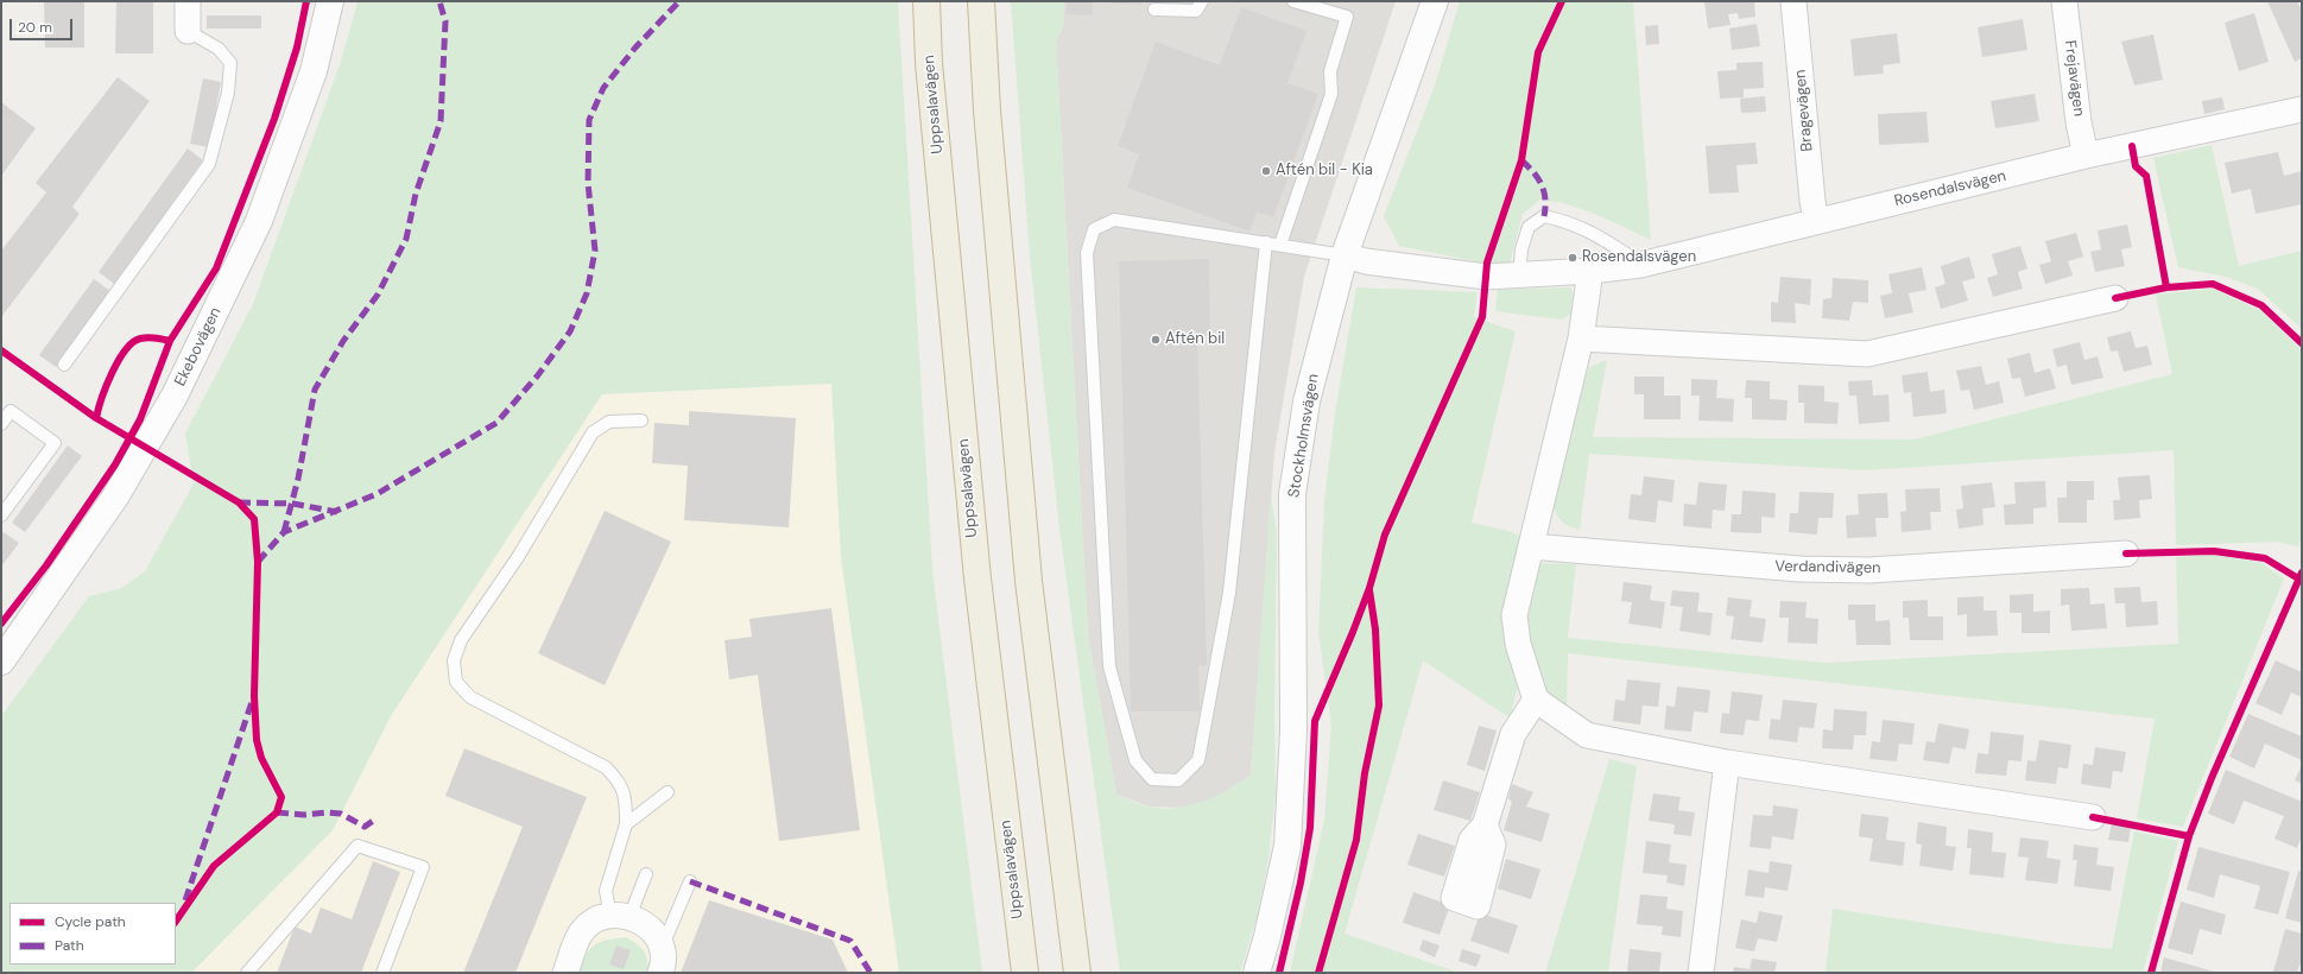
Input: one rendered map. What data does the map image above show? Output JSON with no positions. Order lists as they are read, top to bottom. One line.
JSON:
{"streets":{"highway":["Uppsalavägen"],"main road":["Ekebovägen","Stockholmsvägen"],"street":["Frejavägen","Bragevägen","Rosendalsvägen","Verdandivägen"]},"crossings":[["Frejavägen","Rosendalsvägen"],["Bragevägen","Rosendalsvägen"],["Rosendalsvägen","Stockholmsvägen"]],"places":["Aftén bil - Kia","Rosendalsvägen","Aftén bil"],"legend":["Cycle path","Path"],"scale_bar":"20 m"}
